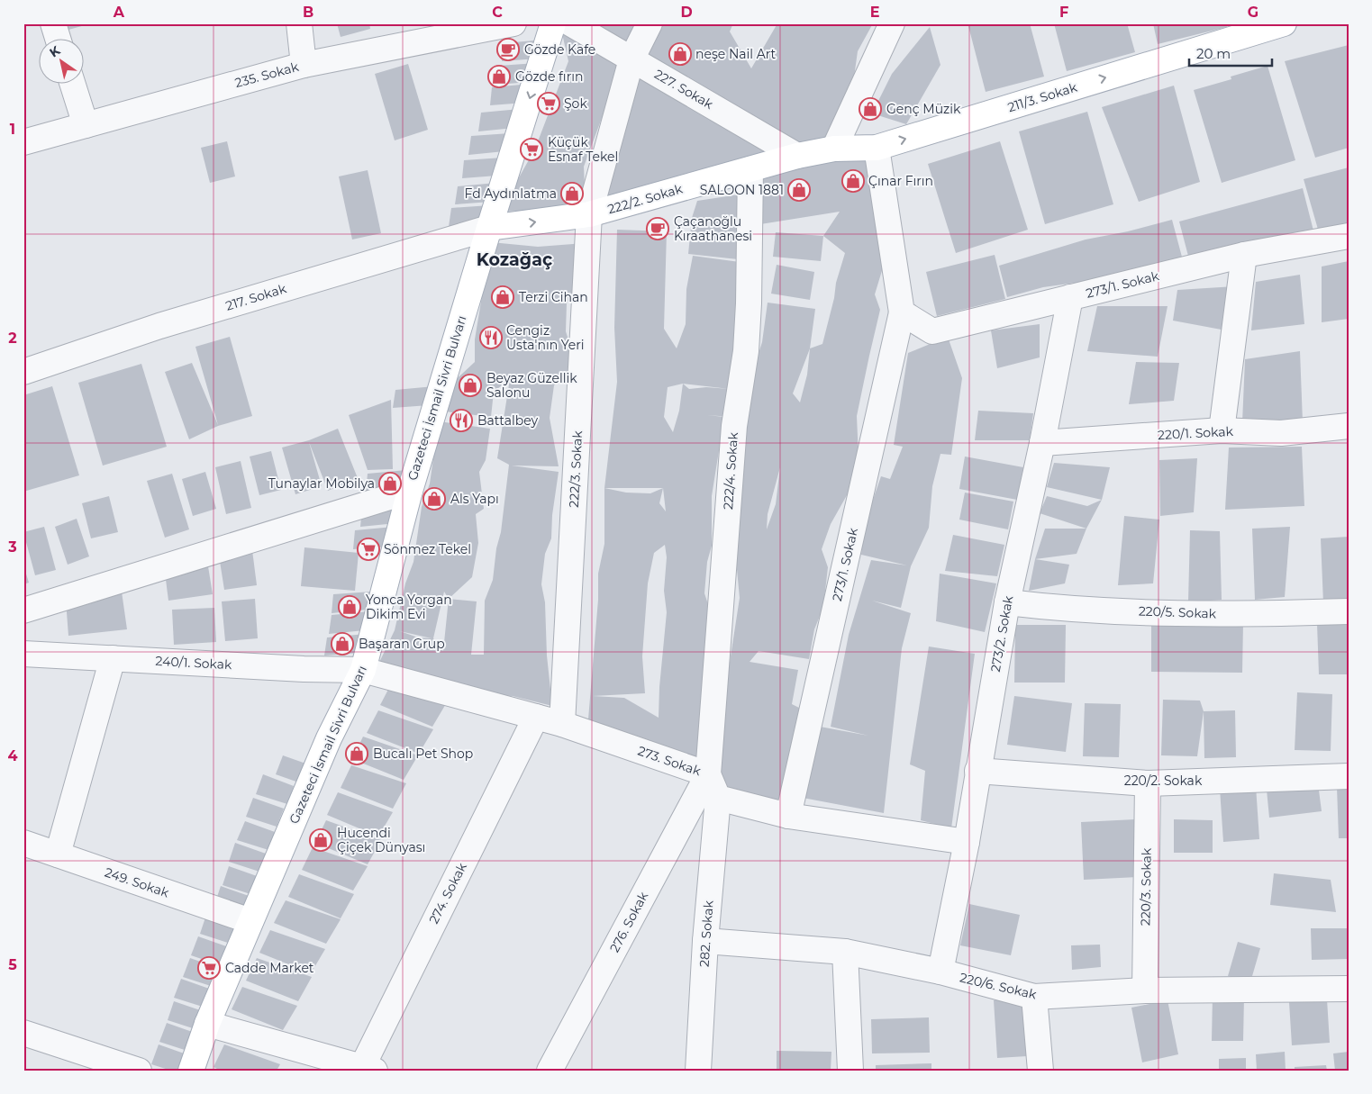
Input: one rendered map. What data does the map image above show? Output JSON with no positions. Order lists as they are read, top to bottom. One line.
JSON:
{"streets":{"main road":["211/3. Sokak","222/2. Sokak","Gazeteci İsmail Sivri Bulvarı"],"street":["235. Sokak","227. Sokak","273/1. Sokak","217. Sokak","220/1. Sokak","222/3. Sokak","222/4. Sokak","220/5. Sokak","273/2. Sokak","240/1. Sokak","273. Sokak","220/2. Sokak","249. Sokak","220/3. Sokak","274. Sokak","276. Sokak","282. Sokak","220/6. Sokak"]},"crossings":[["227. Sokak","211/3. Sokak"],["227. Sokak","222/2. Sokak"],["227. Sokak","222/3. Sokak"],["211/3. Sokak","222/2. Sokak"],["211/3. Sokak","273/1. Sokak"],["222/2. Sokak","217. Sokak"],["222/2. Sokak","Gazeteci İsmail Sivri Bulvarı"],["222/2. Sokak","222/3. Sokak"],["222/2. Sokak","222/4. Sokak"],["273/1. Sokak","273/2. Sokak"],["217. Sokak","Gazeteci İsmail Sivri Bulvarı"],["Gazeteci İsmail Sivri Bulvarı","240/1. Sokak"],["Gazeteci İsmail Sivri Bulvarı","273. Sokak"],["Gazeteci İsmail Sivri Bulvarı","249. Sokak"],["220/1. Sokak","273/2. Sokak"],["222/3. Sokak","273. Sokak"],["222/4. Sokak","273. Sokak"],["222/4. Sokak","276. Sokak"],["220/5. Sokak","273/2. Sokak"],["273/2. Sokak","220/2. Sokak"],["273/2. Sokak","220/6. Sokak"],["240/1. Sokak","273. Sokak"],["273. Sokak","274. Sokak"],["273. Sokak","276. Sokak"],["273. Sokak","282. Sokak"],["220/2. Sokak","220/3. Sokak"],["220/3. Sokak","220/6. Sokak"],["282. Sokak","220/6. Sokak"]],"one_way":["211/3. Sokak"],"districts":["Kozağaç"],"places":{"cafe":["Gözde Kafe","Çaçanoğlu Kıraathanesi"],"shop":["neşe Nail Art","Gözde fırın","Genç Müzik","Çınar Fırın","SALOON 1881","Fd Aydınlatma","Terzi Cihan","Beyaz Güzellik Salonu","Tunaylar Mobilya","Als Yapı","Yonca Yorgan Dikim Evi","Başaran Grup","Bucalı Pet Shop","Hucendi Çiçek Dünyası"],"supermarket":["Şok","Küçük Esnaf Tekel","Sönmez Tekel","Cadde Market"],"restaurant":["Cengiz Usta'nın Yeri","Battalbey"]},"scale_bar":"20 m","north":"top left","grid":{"columns":["A","B","C","D","E","F","G"],"rows":["1","2","3","4","5"]}}
